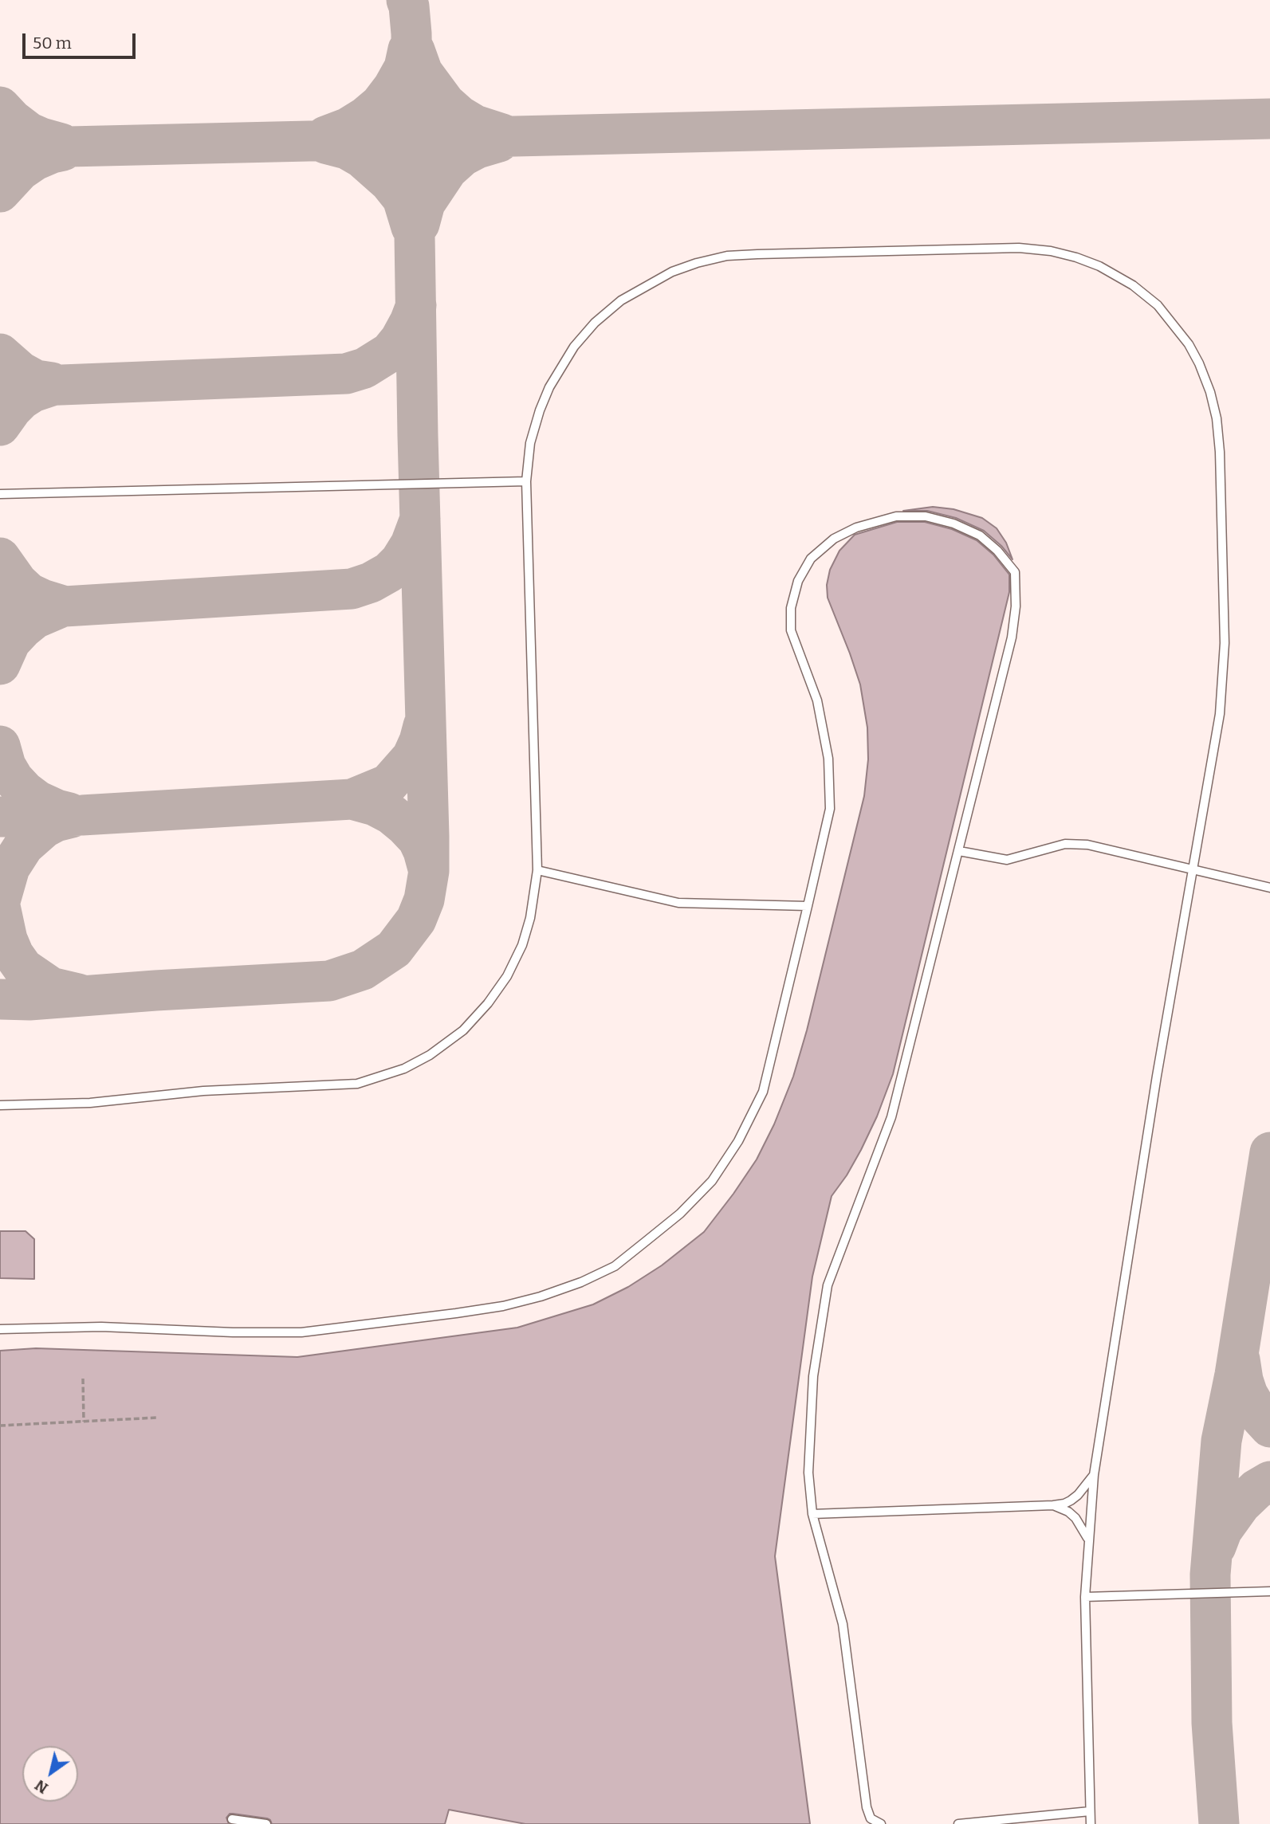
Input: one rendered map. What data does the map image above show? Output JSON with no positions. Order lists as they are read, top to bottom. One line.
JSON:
{"scale_bar":"50 m","north":"bottom left"}
